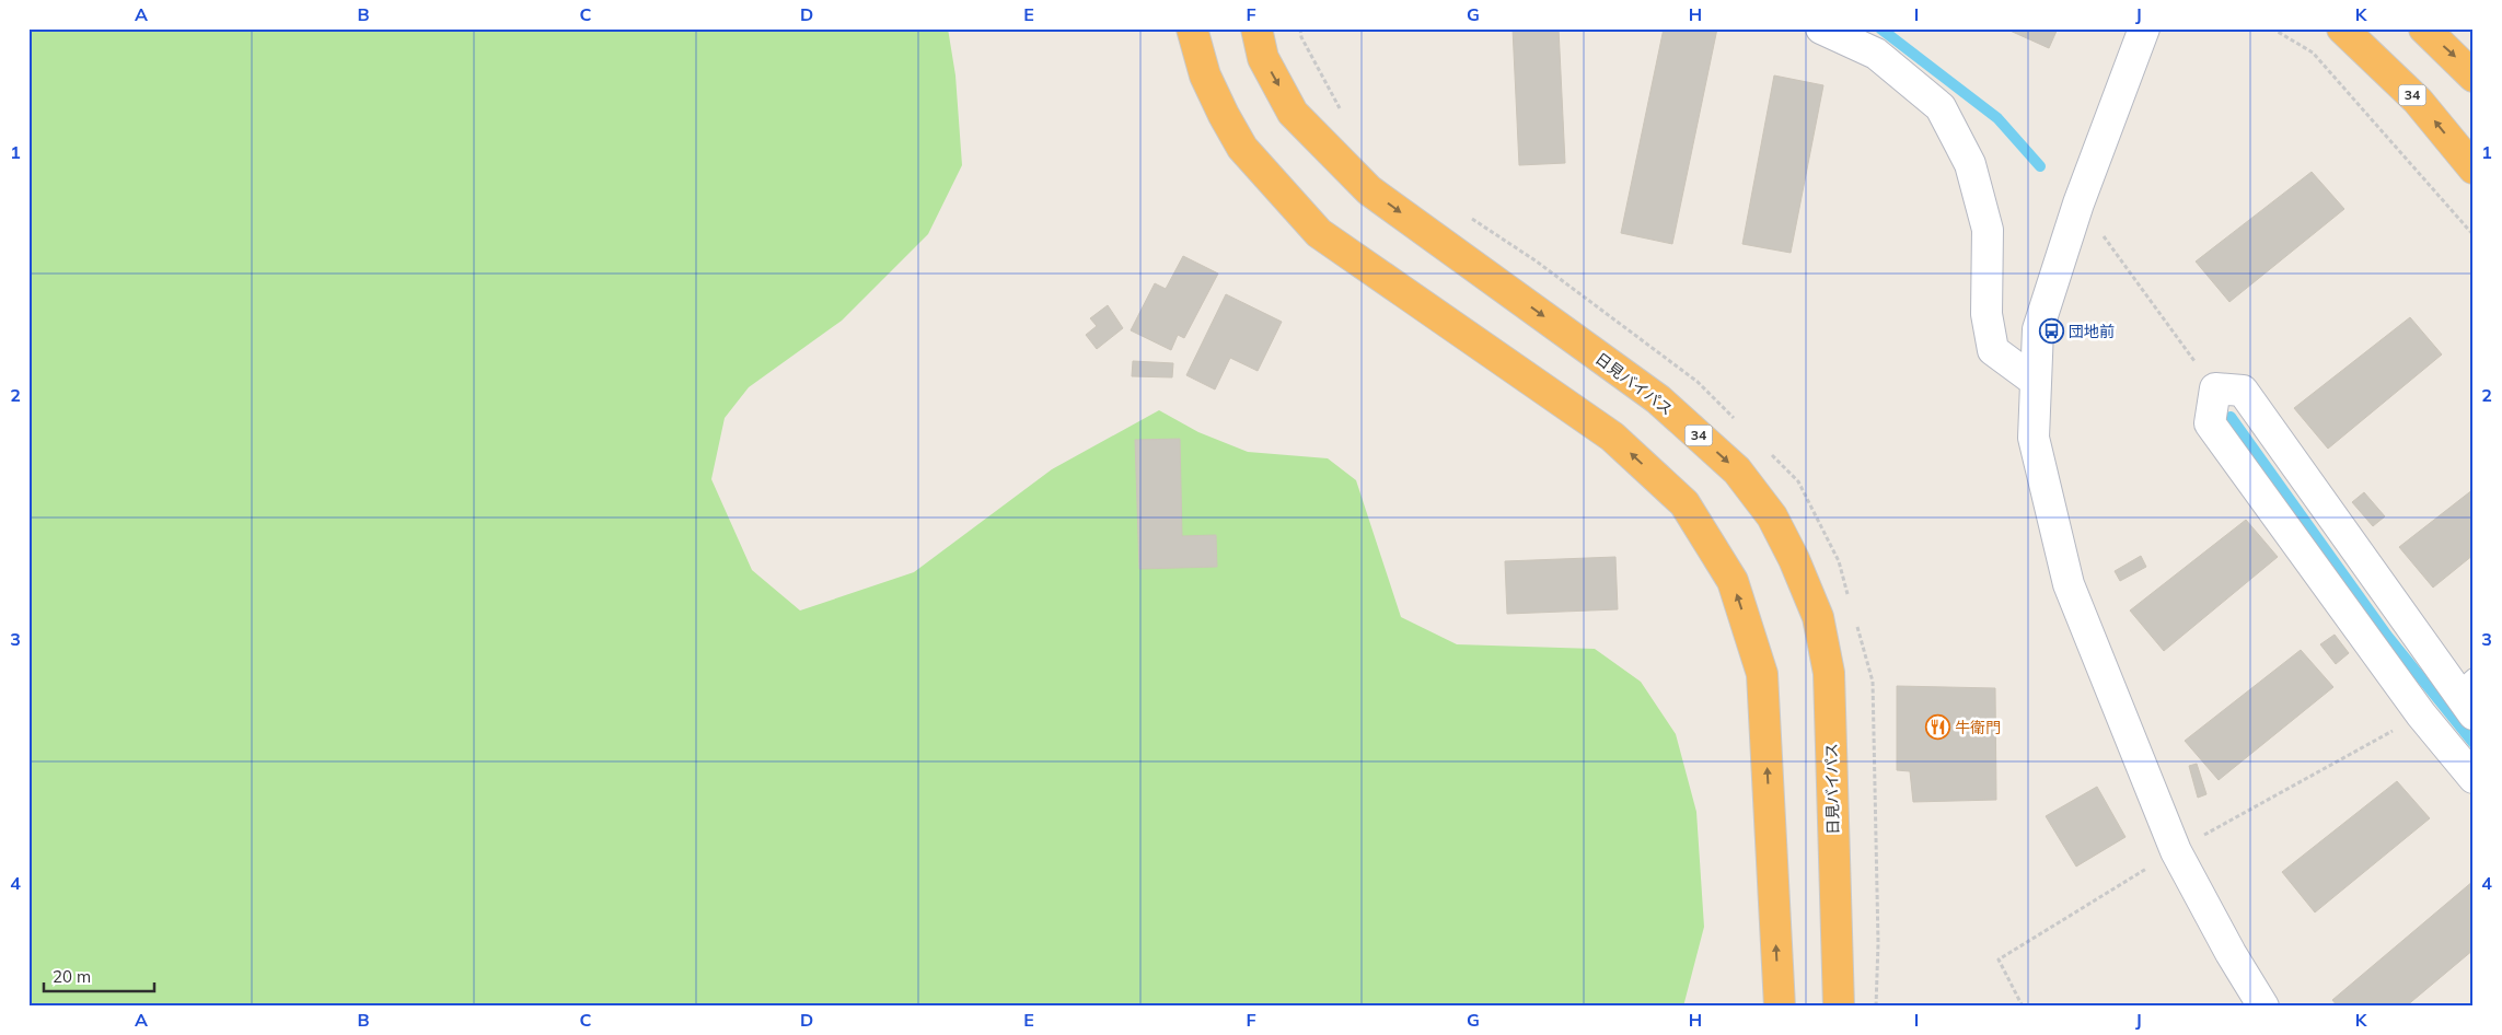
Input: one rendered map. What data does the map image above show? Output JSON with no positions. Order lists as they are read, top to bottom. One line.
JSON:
{"streets":{"highway":["34","日見バイパス"]},"places":{"bus stop":["団地前"],"restaurant":["牛衛門"]},"scale_bar":"20 m","grid":{"columns":["A","B","C","D","E","F","G","H","I","J","K"],"rows":["1","2","3","4"]}}
